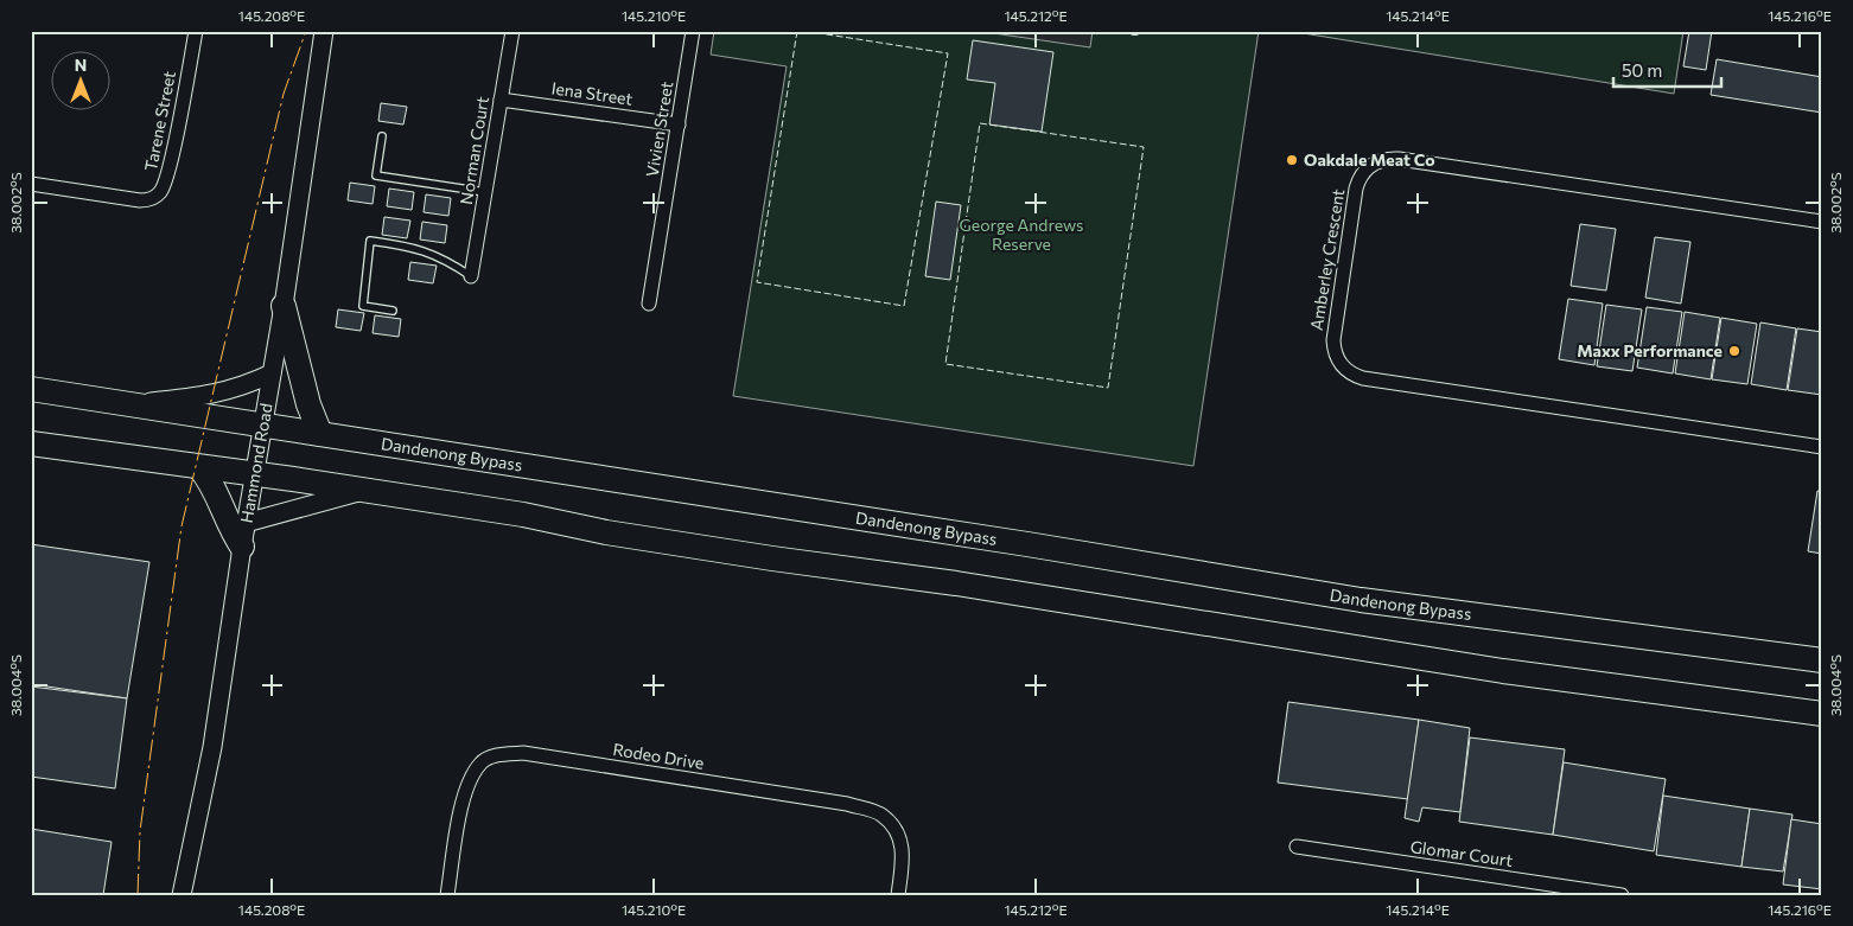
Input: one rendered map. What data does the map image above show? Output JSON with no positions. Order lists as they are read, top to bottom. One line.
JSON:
{"streets":{"highway":["Dandenong Bypass"],"main road":["Hammond Road"],"street":["Iena Street","Tarene Street","Vivien Street","Norman Court","Amberley Crescent","Rodeo Drive","Glomar Court"]},"crossings":[["Iena Street","Vivien Street"],["Iena Street","Norman Court"],["Dandenong Bypass","Hammond Road"]],"parks":["George Andrews Reserve"],"places":["Oakdale Meat Co","Maxx Performance"],"scale_bar":"50 m","north":"top","coordinates":["145.208°E","145.210°E","145.212°E","145.214°E","145.216°E","38.002°S","38.004°S"]}
